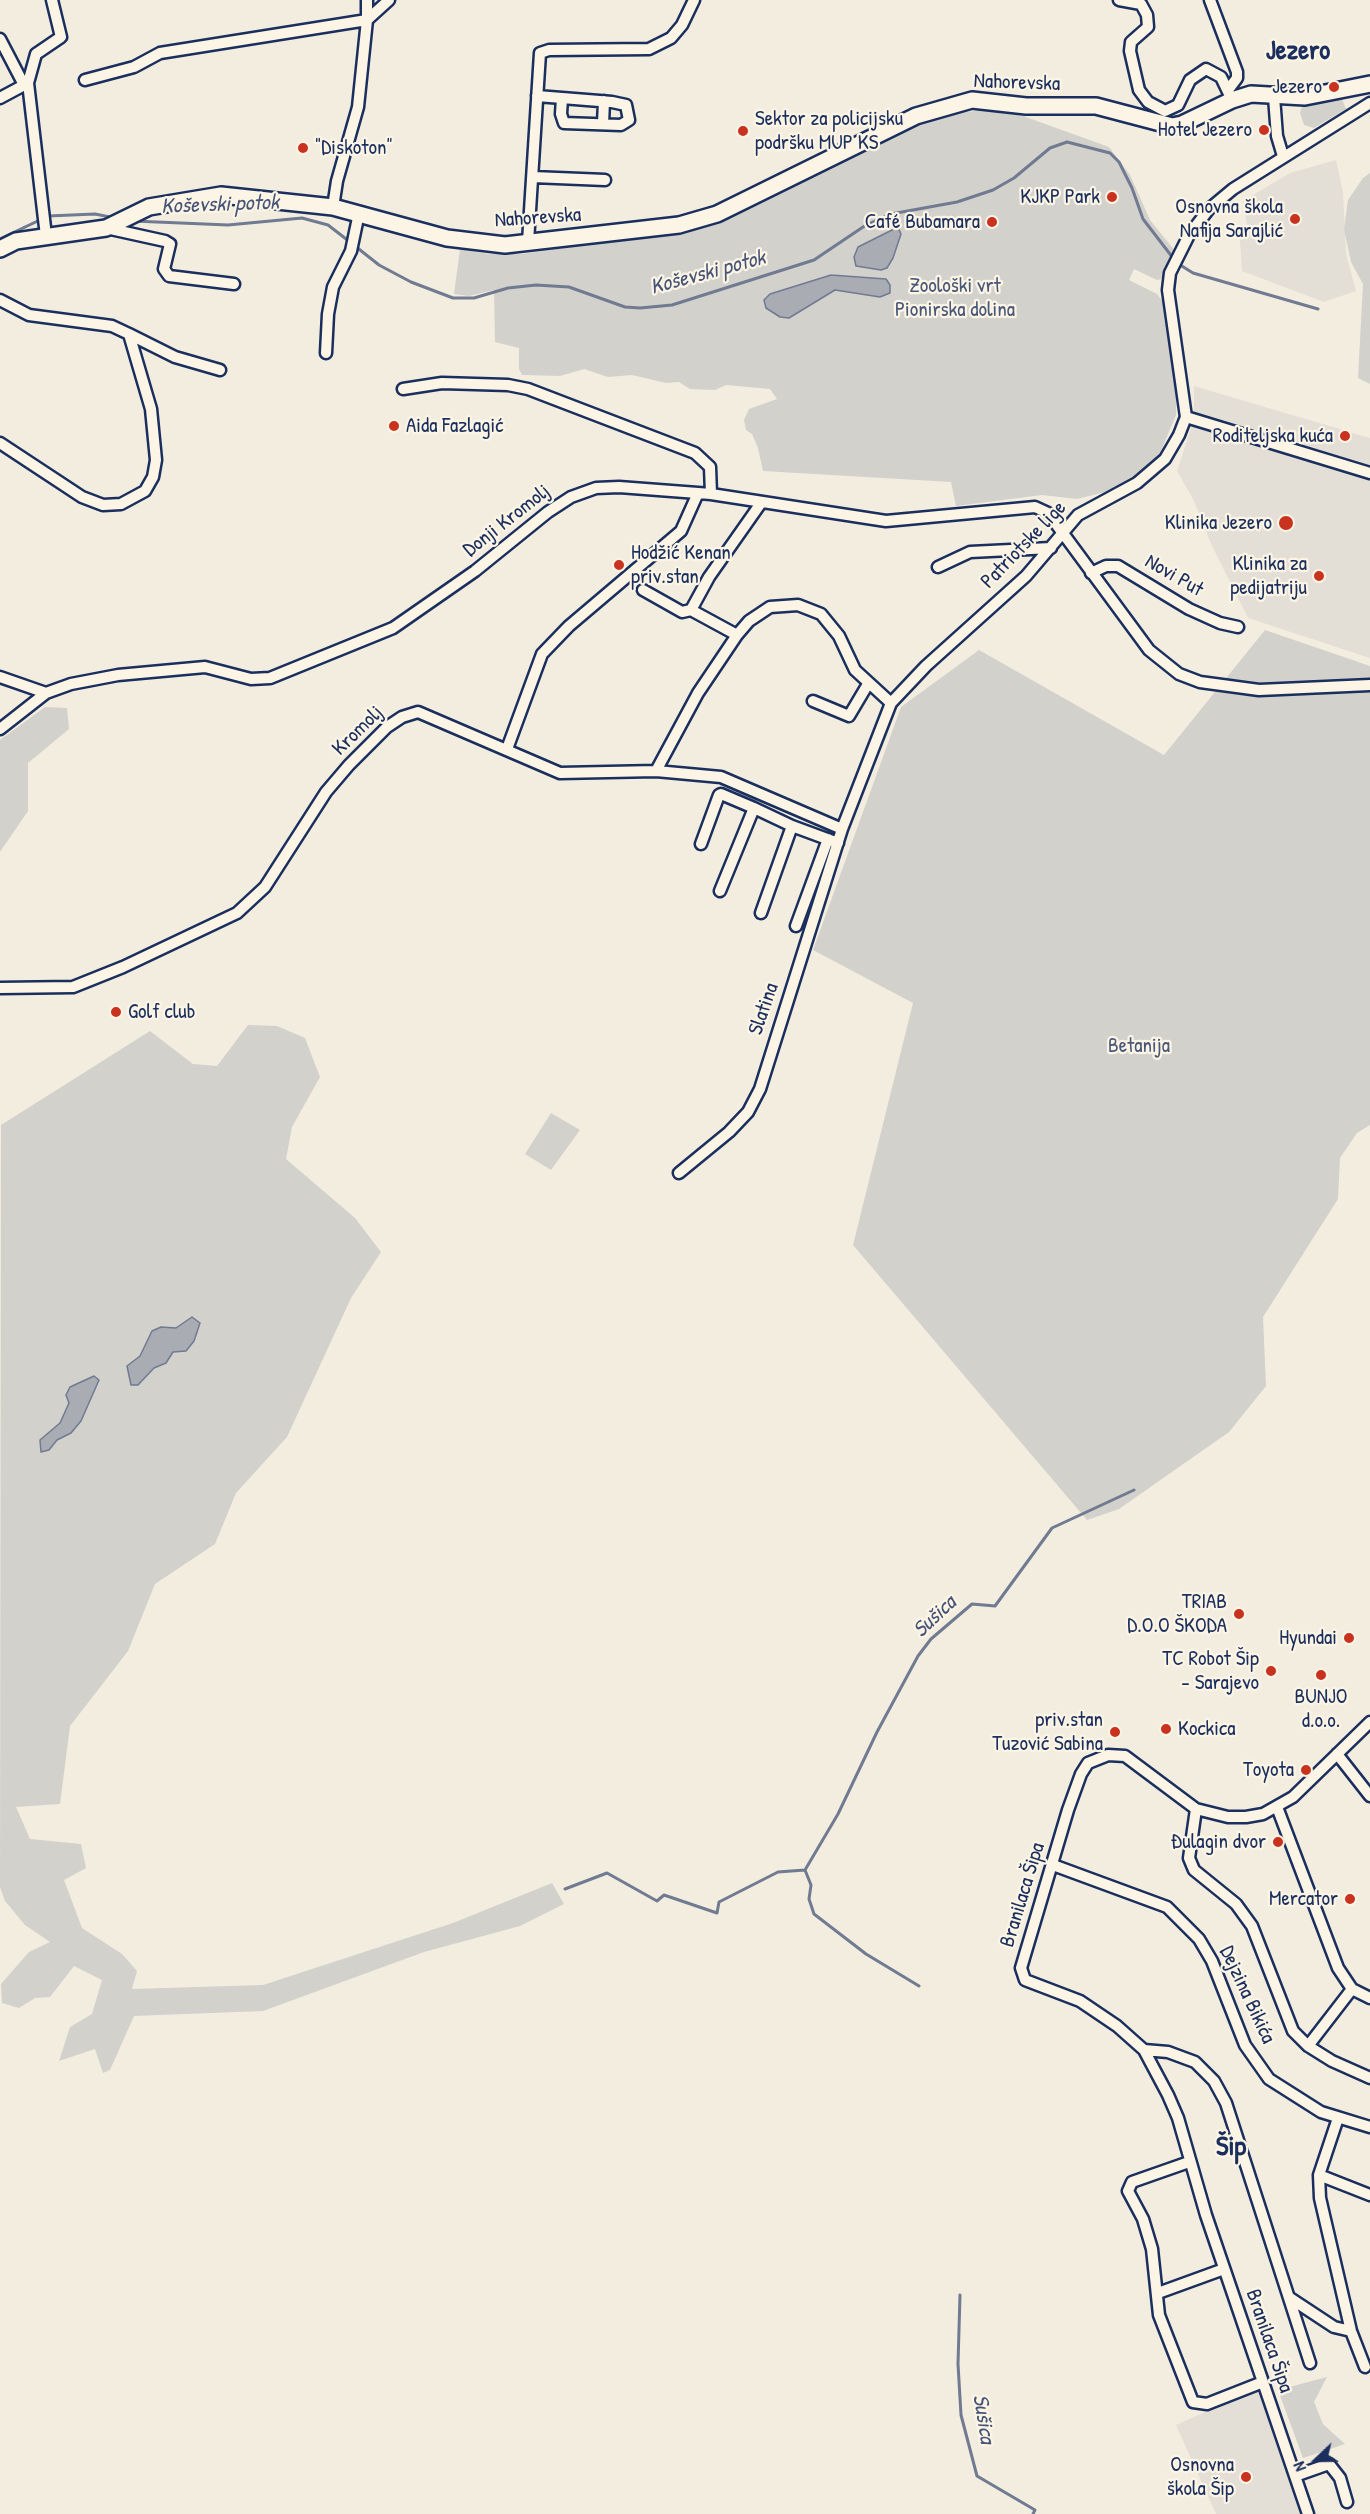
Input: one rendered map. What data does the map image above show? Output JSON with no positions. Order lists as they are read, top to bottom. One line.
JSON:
{"streets":{"street":["Nahorevska","Donji Kromolj","Patriotske lige","Novi Put","Kromolj","Slatina","Branilaca Šipa","Dejzina Bikića"]},"crossings":[["Donji Kromolj","Patriotske lige"],["Donji Kromolj","Novi Put"],["Patriotske lige","Kromolj"],["Patriotske lige","Slatina"],["Kromolj","Slatina"],["Branilaca Šipa","Dejzina Bikića"]],"districts":["Jezero","Šip"],"water":["Koševski potok","Sušica"],"parks":["Zoološki vrt Pionirska dolina","Betanija"],"places":["Jezero","Hotel Jezero","Sektor za policijsku podršku MUP KS","\"Diskoton\"","KJKP Park","Osnovna škola Nafija Sarajlić","Café Bubamara","Aida Fazlagić","Roditeljska kuća","Klinika Jezero","Hodžić Kenan priv.stan","Klinika za pedijatriju","Golf club","TRIAB D.O.O ŠKODA","Hyundai","TC Robot Šip - Sarajevo","BUNJO d.o.o.","Kockica","priv.stan Tuzović Sabina","Toyota","Đulagin dvor","Mercator","Osnovna škola Šip"],"north":"left"}
